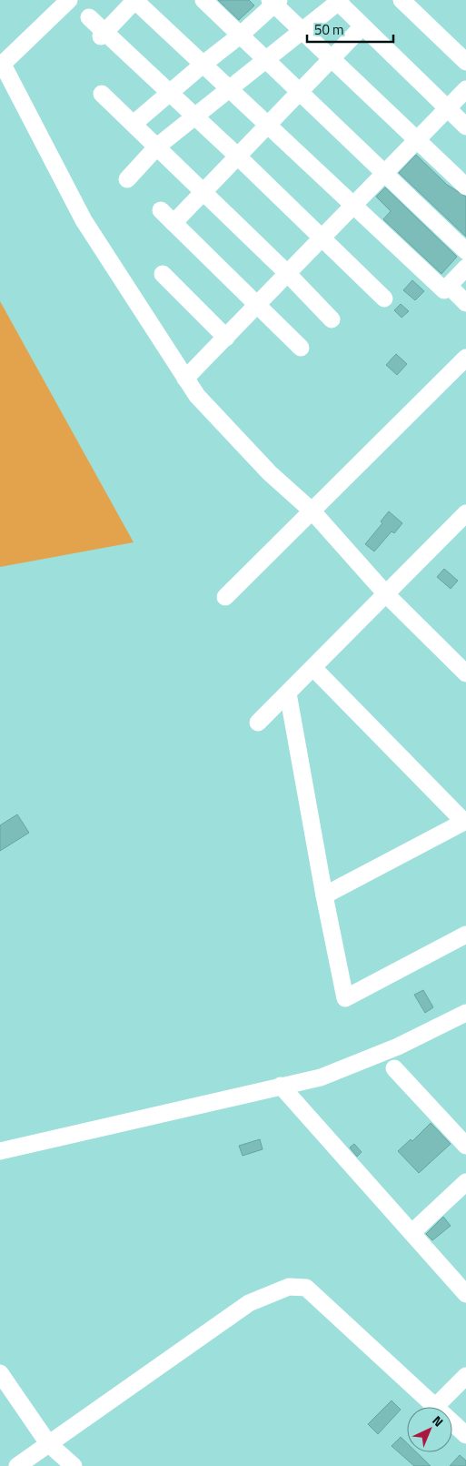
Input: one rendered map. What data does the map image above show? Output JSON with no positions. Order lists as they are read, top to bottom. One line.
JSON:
{"scale_bar":"50 m","north":"top right"}
